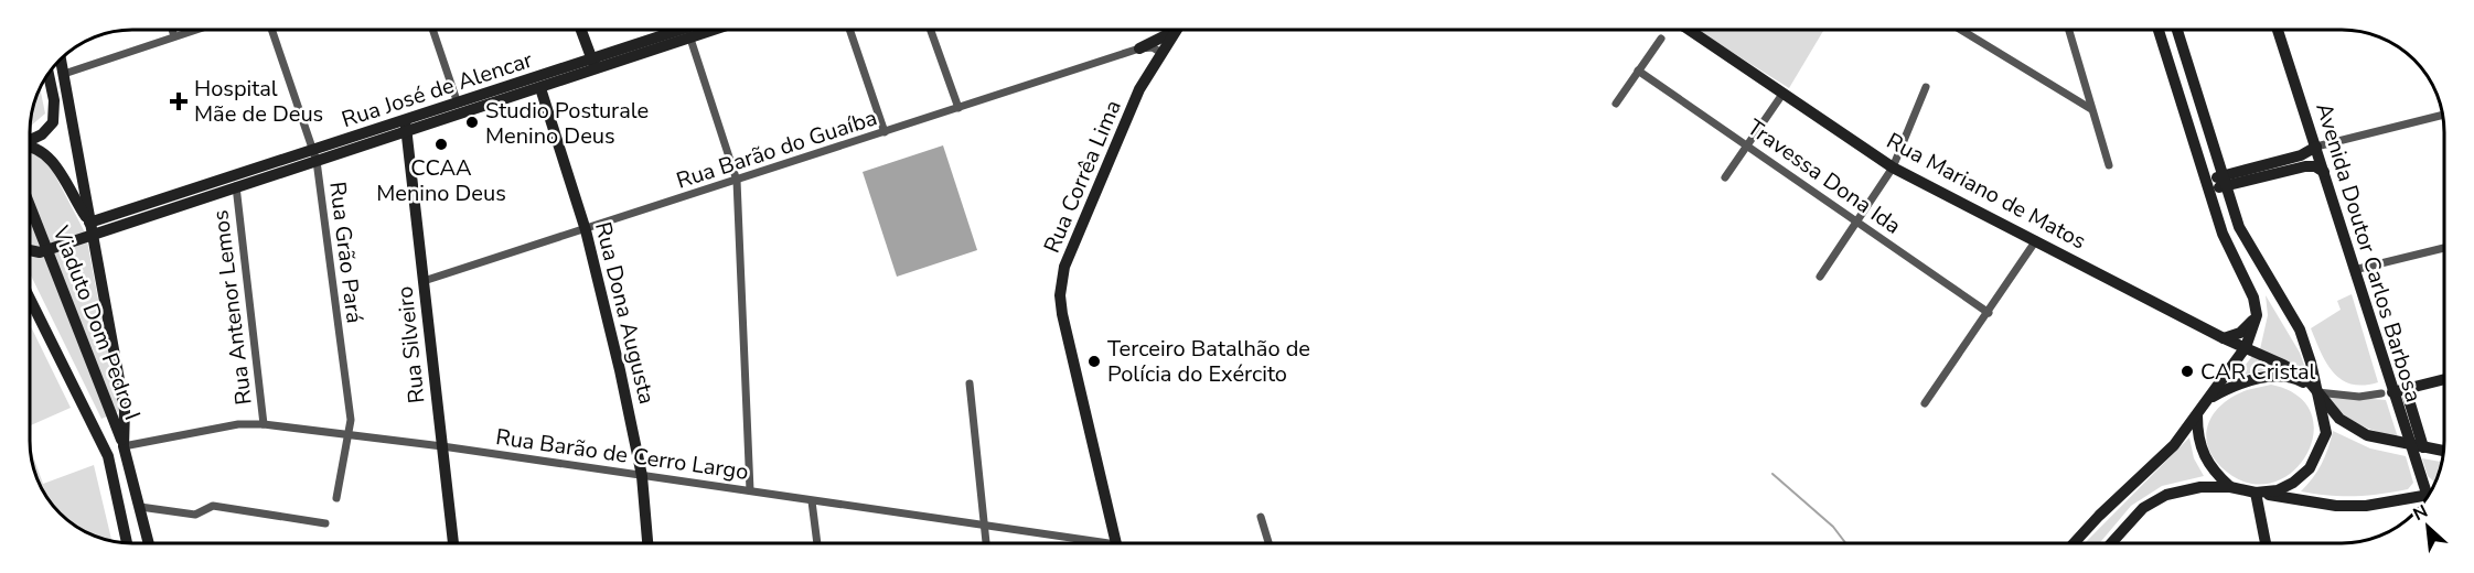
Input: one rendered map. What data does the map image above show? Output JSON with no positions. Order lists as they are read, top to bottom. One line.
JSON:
{"streets":{"main road":["Rua José de Alencar","Rua Corrêa Lima","Rua Mariano de Matos","Avenida Doutor Carlos Barbosa","Rua Dona Augusta","Viaduto Dom Pedro I","Rua Silveiro"],"street":["Rua Barão do Guaíba","Travessa Dona Ida","Rua Grão Pará","Rua Antenor Lemos","Rua Barão de Cerro Largo"]},"crossings":[["Rua José de Alencar","Rua Grão Pará"],["Rua José de Alencar","Rua Antenor Lemos"],["Rua José de Alencar","Rua Dona Augusta"],["Rua José de Alencar","Rua Silveiro"],["Rua Barão do Guaíba","Rua Corrêa Lima"],["Rua Barão do Guaíba","Rua Dona Augusta"],["Rua Barão do Guaíba","Rua Silveiro"],["Rua Grão Pará","Rua Barão de Cerro Largo"],["Rua Antenor Lemos","Rua Barão de Cerro Largo"],["Rua Dona Augusta","Rua Barão de Cerro Largo"],["Viaduto Dom Pedro I","Rua Barão de Cerro Largo"],["Rua Silveiro","Rua Barão de Cerro Largo"]],"places":{"health":["Hospital Mãe de Deus"],"other":["Studio Posturale Menino Deus","CCAA Menino Deus","Terceiro Batalhão de Polícia do Exército","CAR Cristal"]},"north":"top left"}
